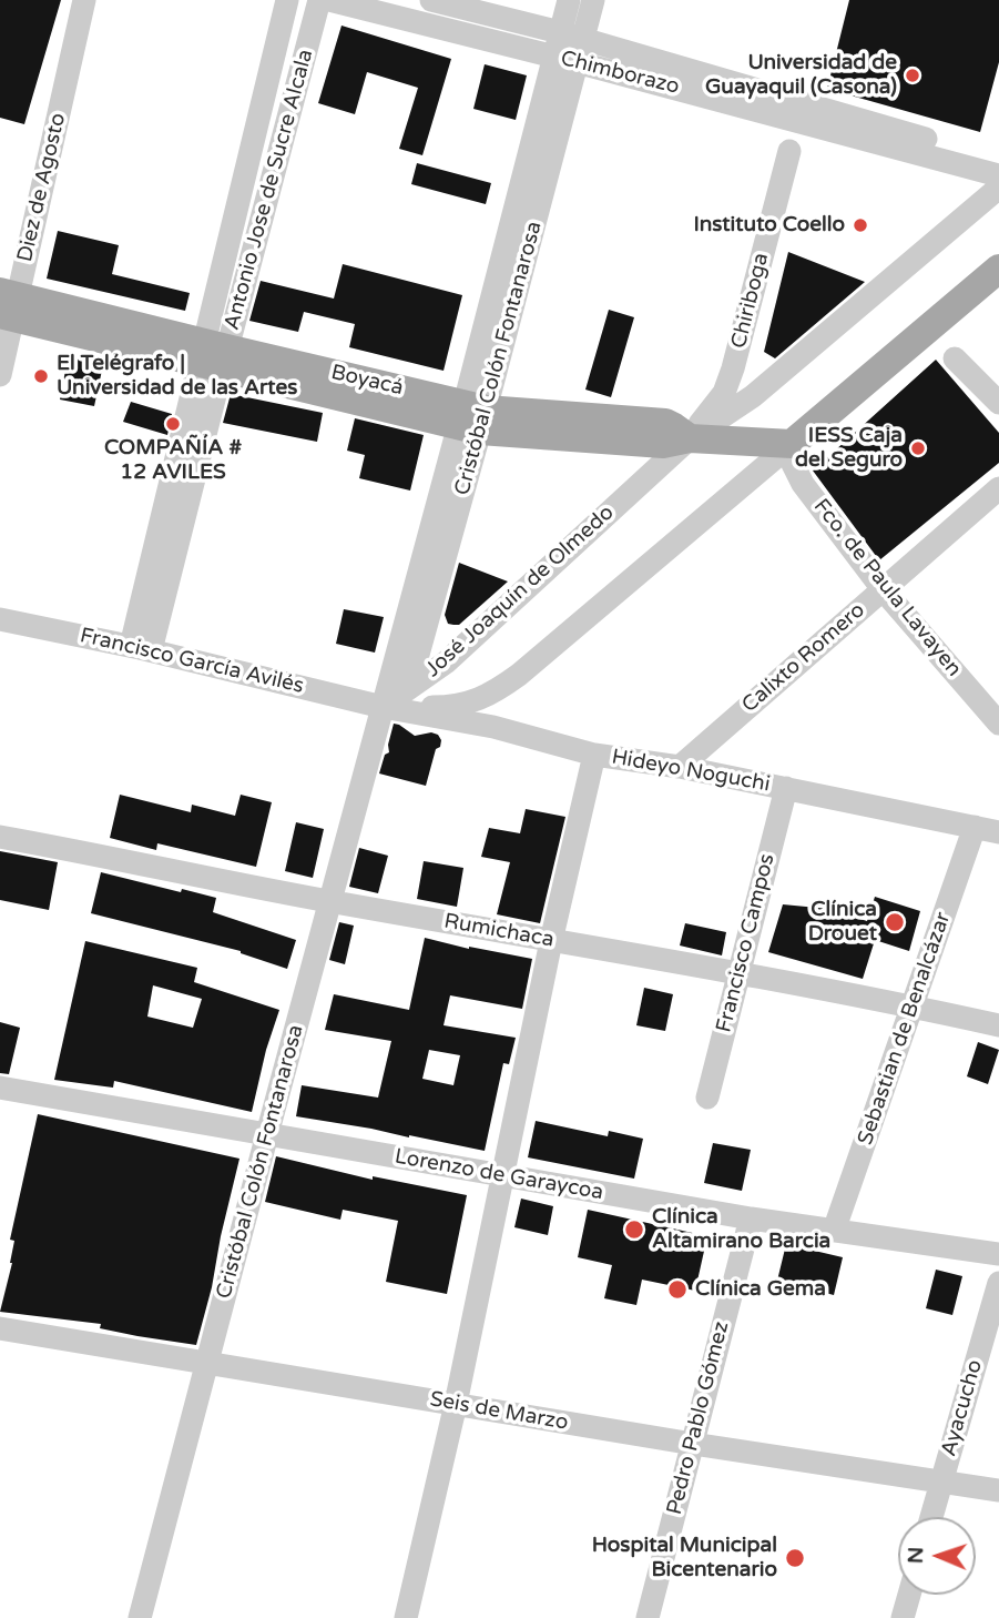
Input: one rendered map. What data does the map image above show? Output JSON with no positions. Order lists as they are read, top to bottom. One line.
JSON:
{"streets":{"main road":["Boyacá","José Joaquín de Olmedo"],"street":["Chimborazo","Diez de Agosto","Antonio Jose de Sucre Alcala","Chiriboga","Cristóbal Colón Fontanarosa","Fco. de Paula Lavayen","Calixto Romero","Francisco García Avilés","Hideyo Noguchi","Rumichaca","Francisco Campos","Sebastian de Benalcázar","Lorenzo de Garaycoa","Ayacucho","Seis de Marzo","Pedro Pablo Gómez"]},"crossings":[["Chimborazo","Cristóbal Colón Fontanarosa"],["Diez de Agosto","Boyacá"],["Antonio Jose de Sucre Alcala","Boyacá"],["Antonio Jose de Sucre Alcala","Francisco García Avilés"],["Chiriboga","Boyacá"],["Chiriboga","José Joaquín de Olmedo"],["Cristóbal Colón Fontanarosa","Boyacá"],["Cristóbal Colón Fontanarosa","José Joaquín de Olmedo"],["Cristóbal Colón Fontanarosa","Francisco García Avilés"],["Cristóbal Colón Fontanarosa","Hideyo Noguchi"],["Cristóbal Colón Fontanarosa","Rumichaca"],["Cristóbal Colón Fontanarosa","Lorenzo de Garaycoa"],["Cristóbal Colón Fontanarosa","Seis de Marzo"],["Boyacá","Fco. de Paula Lavayen"],["Boyacá","José Joaquín de Olmedo"],["Fco. de Paula Lavayen","José Joaquín de Olmedo"],["Fco. de Paula Lavayen","Calixto Romero"],["José Joaquín de Olmedo","Francisco García Avilés"],["José Joaquín de Olmedo","Hideyo Noguchi"],["Calixto Romero","Hideyo Noguchi"],["Francisco García Avilés","Hideyo Noguchi"],["Hideyo Noguchi","Francisco Campos"],["Hideyo Noguchi","Sebastian de Benalcázar"],["Rumichaca","Francisco Campos"],["Rumichaca","Sebastian de Benalcázar"],["Sebastian de Benalcázar","Lorenzo de Garaycoa"],["Lorenzo de Garaycoa","Pedro Pablo Gómez"],["Ayacucho","Seis de Marzo"],["Seis de Marzo","Pedro Pablo Gómez"]],"places":["Universidad de Guayaquil (Casona)","Instituto Coello","El Telégrafo | Universidad de las Artes","COMPAÑÍA # 12 AVILES","IESS Caja del Seguro","Clínica Drouet","Clínica Altamirano Barcia","Clínica Gema","Hospital Municipal Bicentenario"],"north":"left"}
